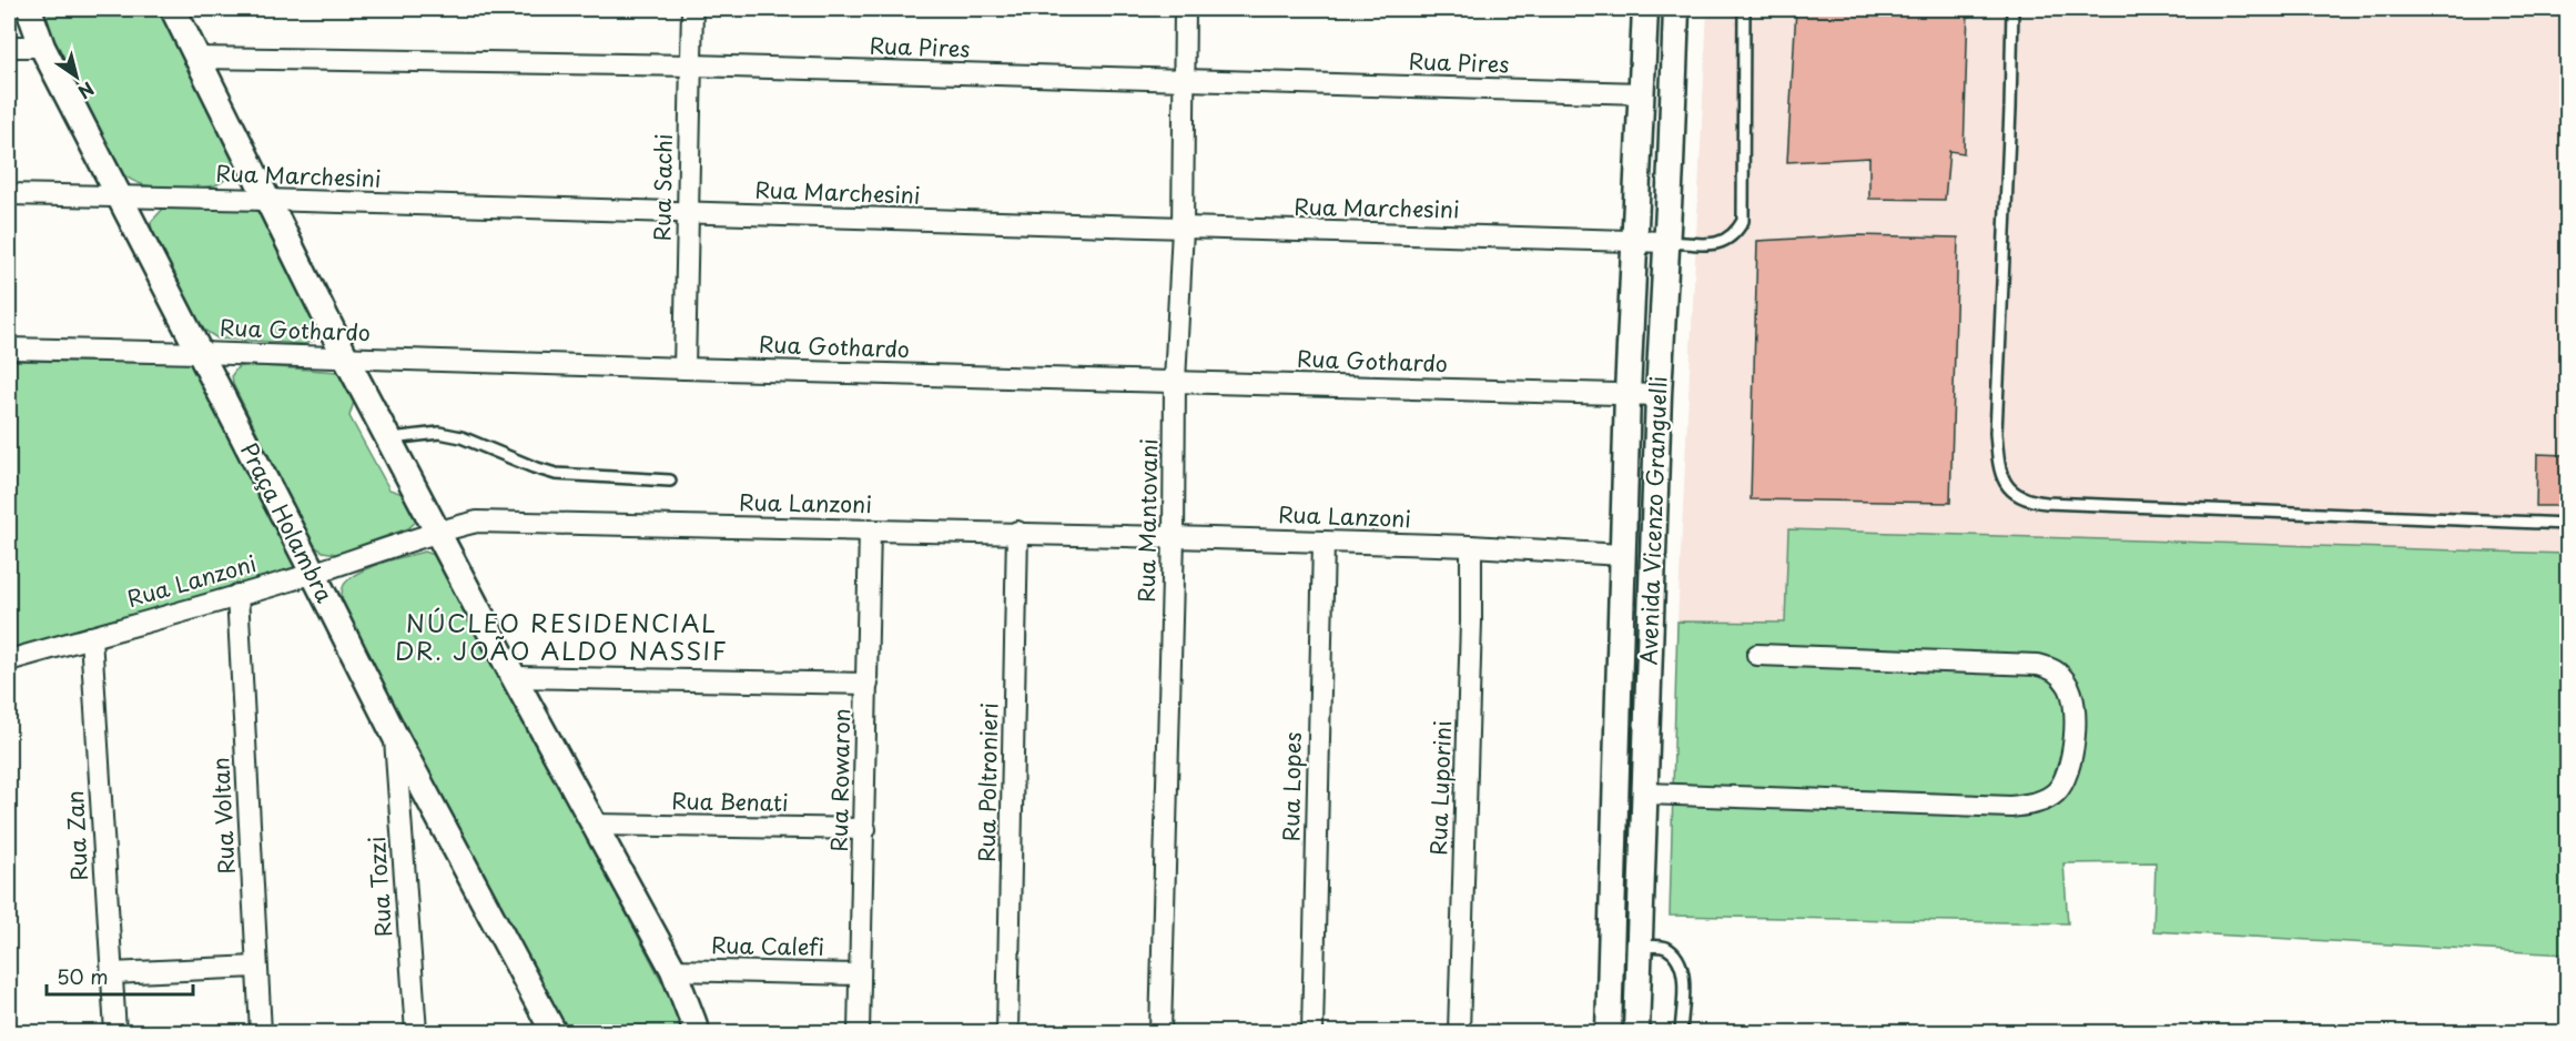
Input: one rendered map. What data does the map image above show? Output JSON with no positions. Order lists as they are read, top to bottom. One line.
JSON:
{"streets":{"street":["Rua Pires","Rua Marchesini","Rua Sachi","Rua Gothardo","Rua Lanzoni","Rua Mantovani","Avenida Vicenzo Granguelli","Praça Holambra","Rua Rowaron","Rua Poltronieri","Rua Lopes","Rua Luporini","Rua Benati","Rua Voltan","Rua Zan","Rua Tozzi","Rua Calefi"]},"crossings":[["Rua Pires","Rua Sachi"],["Rua Pires","Rua Mantovani"],["Rua Pires","Avenida Vicenzo Granguelli"],["Rua Marchesini","Rua Sachi"],["Rua Marchesini","Rua Mantovani"],["Rua Marchesini","Avenida Vicenzo Granguelli"],["Rua Marchesini","Praça Holambra"],["Rua Sachi","Rua Gothardo"],["Rua Gothardo","Rua Mantovani"],["Rua Gothardo","Avenida Vicenzo Granguelli"],["Rua Gothardo","Praça Holambra"],["Rua Lanzoni","Rua Mantovani"],["Rua Lanzoni","Avenida Vicenzo Granguelli"],["Rua Lanzoni","Praça Holambra"],["Rua Lanzoni","Rua Rowaron"],["Rua Lanzoni","Rua Poltronieri"],["Rua Lanzoni","Rua Lopes"],["Rua Lanzoni","Rua Luporini"],["Rua Lanzoni","Rua Voltan"],["Rua Lanzoni","Rua Zan"],["Praça Holambra","Rua Tozzi"],["Rua Rowaron","Rua Benati"],["Rua Rowaron","Rua Calefi"]],"districts":["NÚCLEO RESIDENCIAL DR. JOÃO ALDO NASSIF"],"scale_bar":"50 m","north":"bottom right"}
